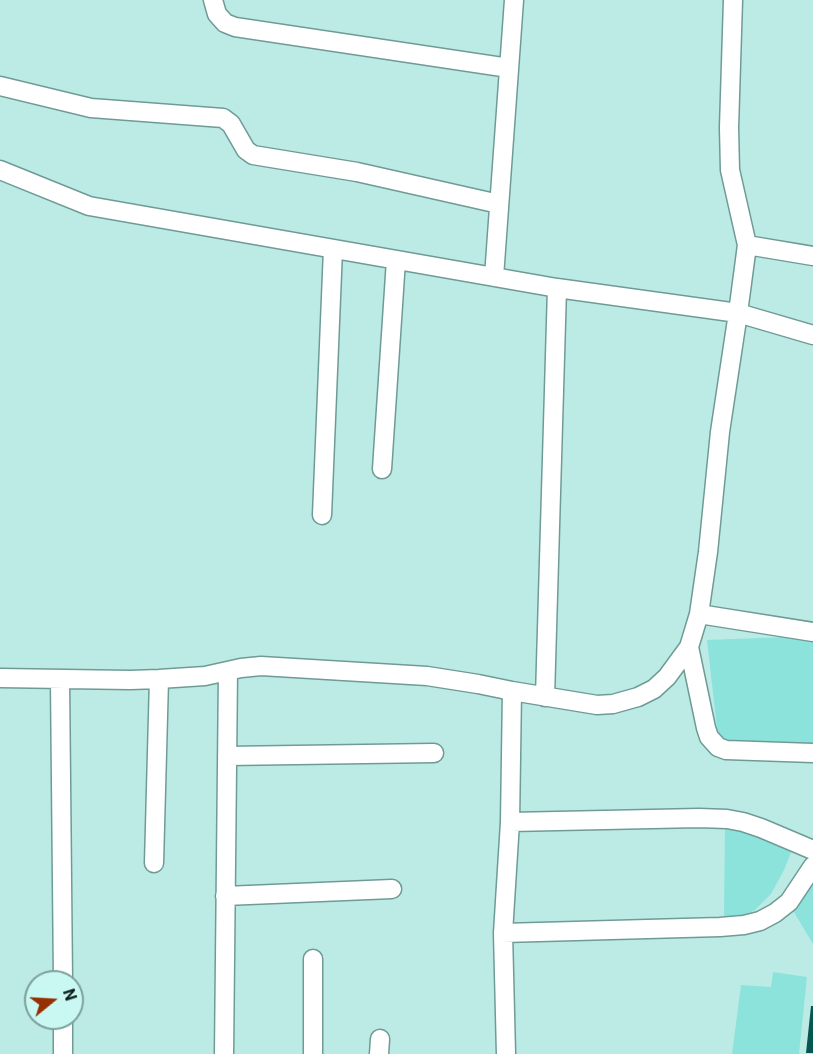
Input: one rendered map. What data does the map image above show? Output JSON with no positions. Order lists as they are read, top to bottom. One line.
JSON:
{"north":"right"}
